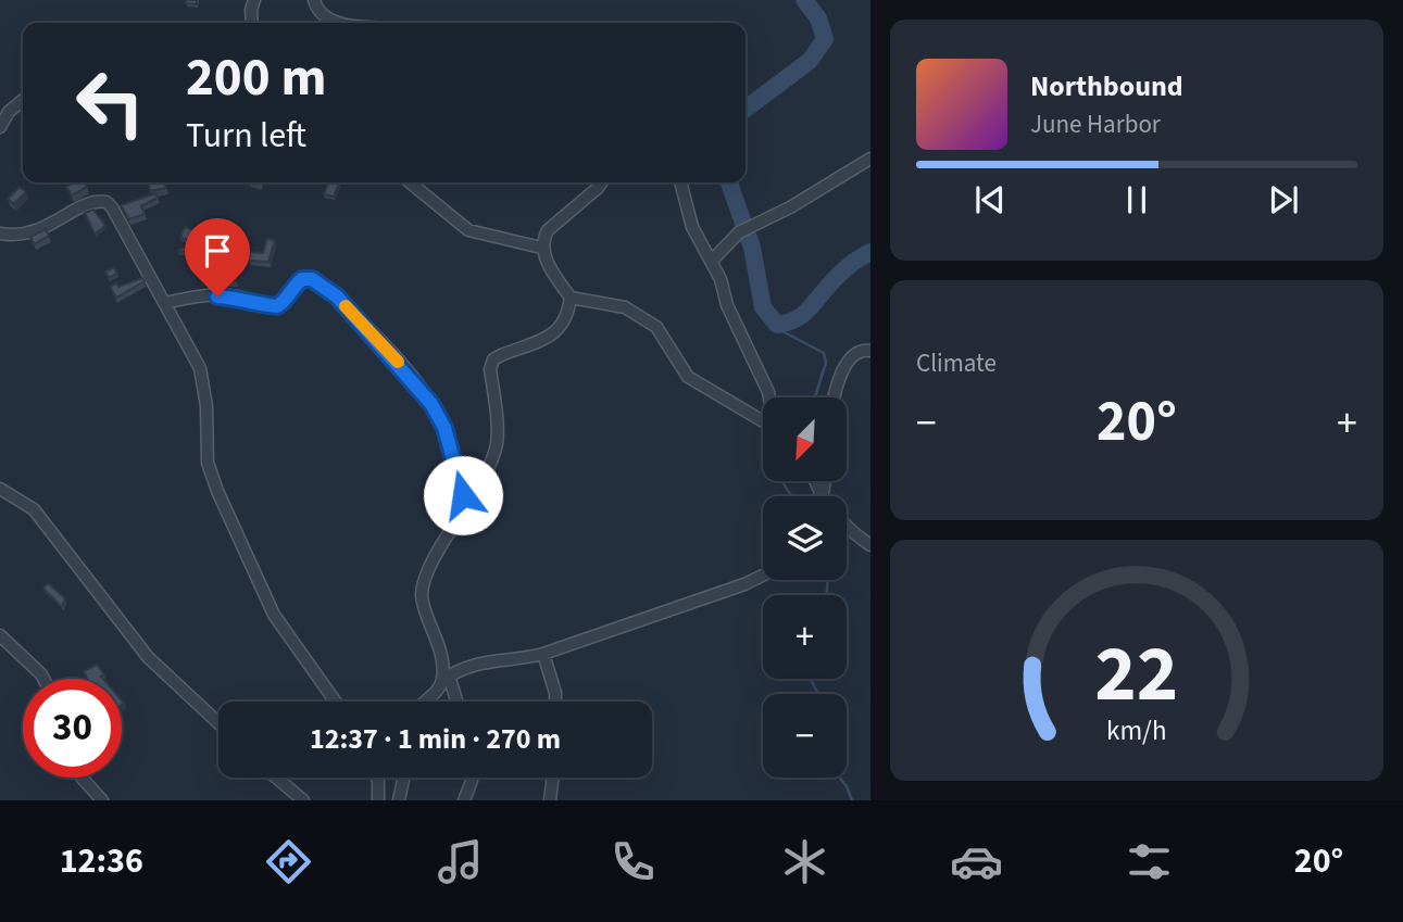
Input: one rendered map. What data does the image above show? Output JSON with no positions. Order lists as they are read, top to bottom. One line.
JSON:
{"north":"bottom left","page":{"turn":["200 m","Turn left"],"song":["Northbound","June Harbor"],"tile":"Climate","heat":["−","20°","+"],"map_buttons":["+","−"],"limit":"30","trip":"12:37 · 1 min · 270 m","tabs":["12:36","20°"],"gauge":["22","km/h"]}}
